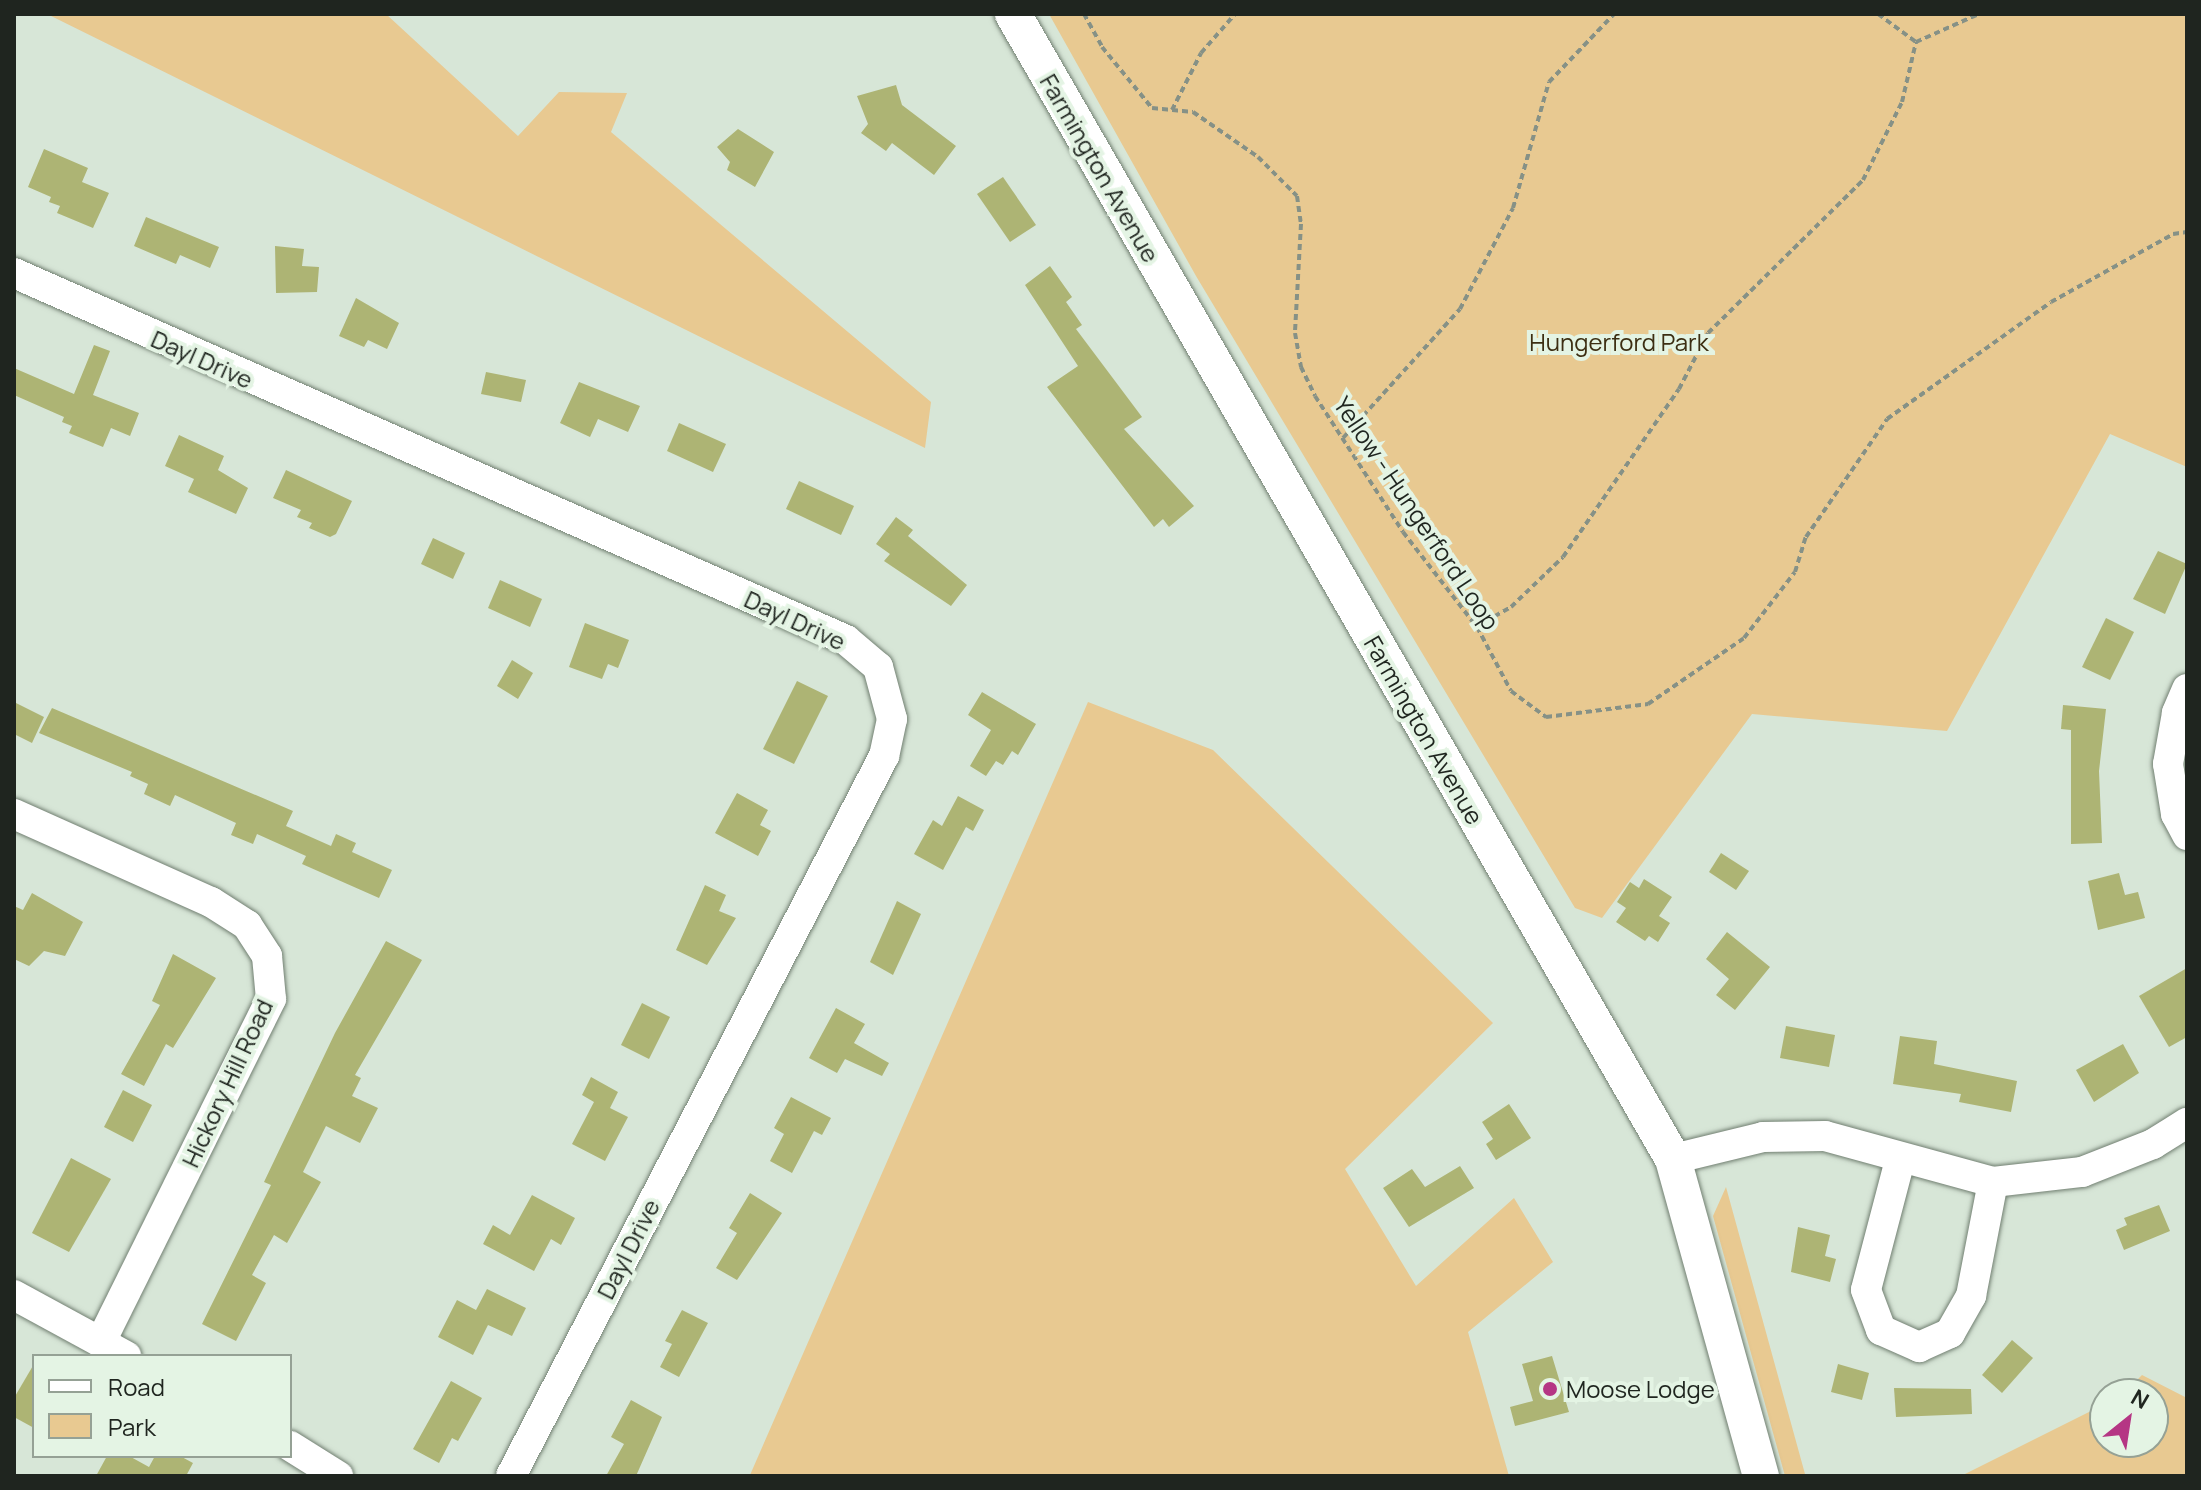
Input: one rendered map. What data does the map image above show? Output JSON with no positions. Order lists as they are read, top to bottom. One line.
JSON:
{"streets":{"main road":["Farmington Avenue"],"street":["Dayl Drive","Hickory Hill Road"],"path":["Yellow - Hungerford Loop"]},"parks":["Hungerford Park"],"places":["Moose Lodge"],"legend":["Road","Park"],"north":"top right"}
